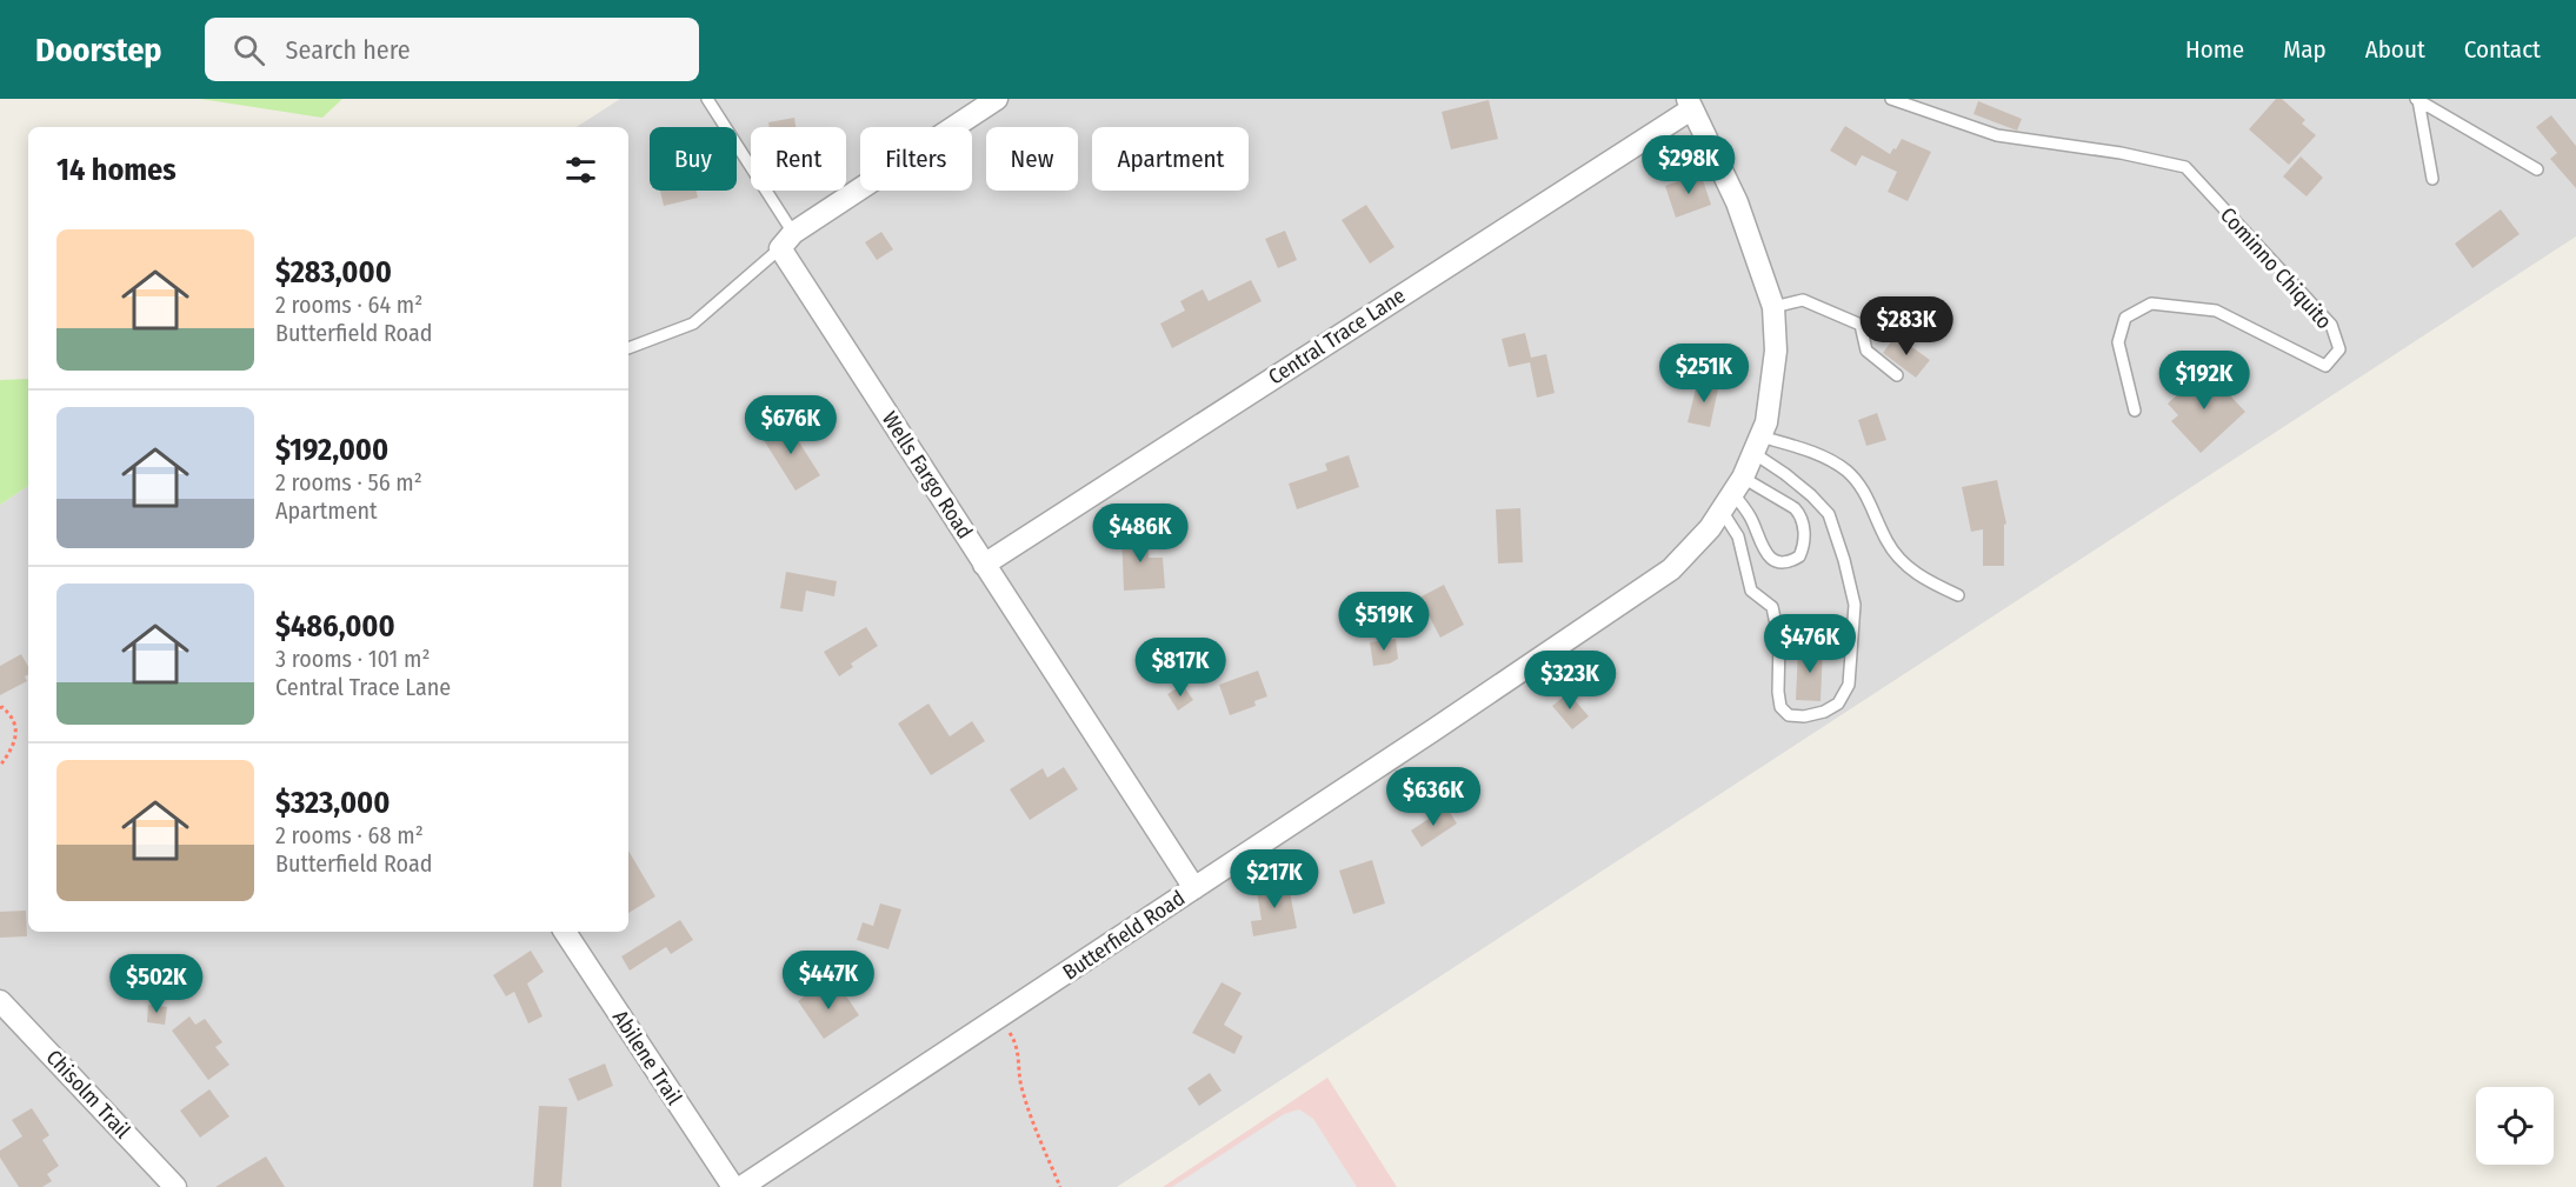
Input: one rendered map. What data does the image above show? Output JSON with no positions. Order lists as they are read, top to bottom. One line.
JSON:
{"streets":{"street":["Central Trace Lane","Wells Fargo Road","Butterfield Road","Abilene Trail","Chisolm Trail"],"lane":["Cominno Chiquito"]},"crossings":[["Central Trace Lane","Wells Fargo Road"],["Central Trace Lane","Butterfield Road"],["Wells Fargo Road","Butterfield Road"]],"page":{"header":"Doorstep","search":"Search here","nav":["Home","Map","About","Contact"],"chip":["Buy","Rent","Filters","New","Apartment"],"heading":"14 homes","price":["$298K","$283K","$251K","$192K","$676K","$486K","$519K","$476K","$817K","$323K","$636K","$217K","$447K","$502K"],"list":[{"name":"$283,000","note":"2 rooms · 64 m² · Butterfield Road"},{"name":"$192,000","note":"2 rooms · 56 m² · Apartment"},{"name":"$486,000","note":"3 rooms · 101 m² · Central Trace Lane"},{"name":"$323,000","note":"2 rooms · 68 m² · Butterfield Road"}]}}
